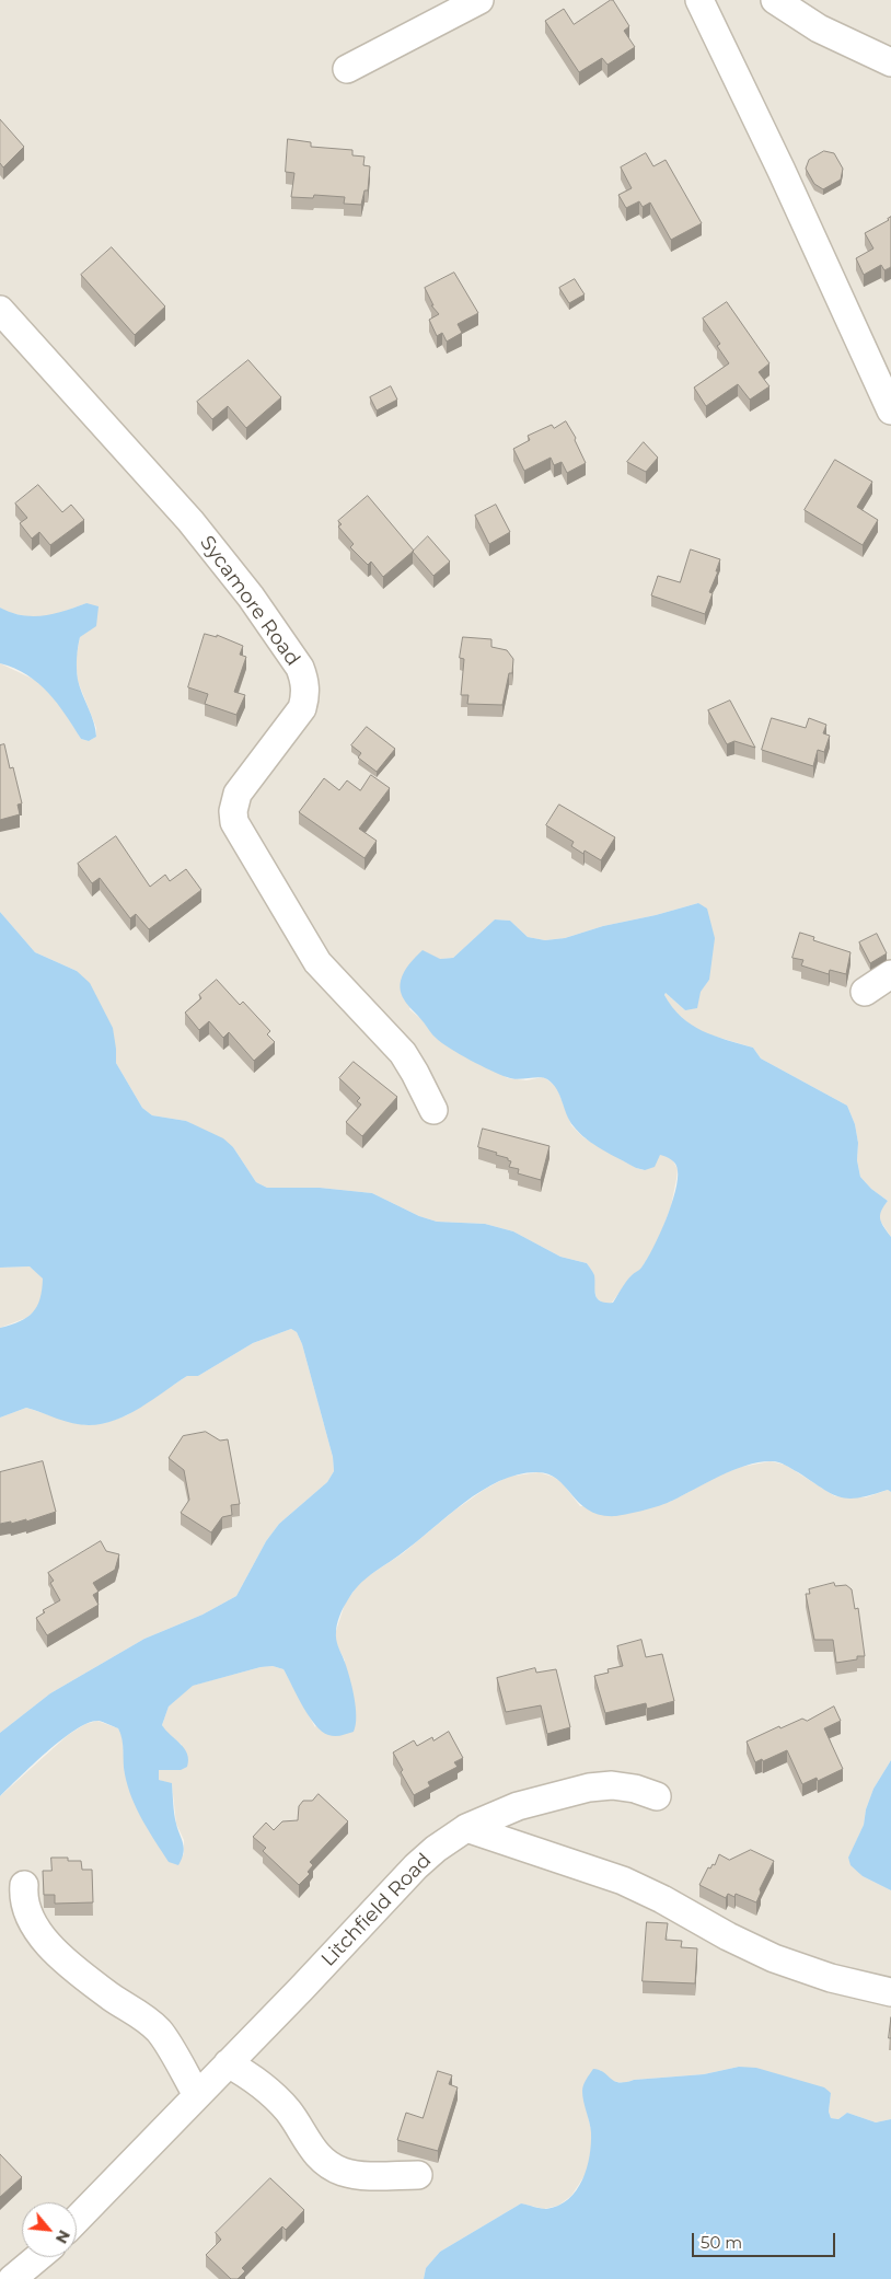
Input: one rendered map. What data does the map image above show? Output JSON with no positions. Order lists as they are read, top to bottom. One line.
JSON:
{"streets":{"street":["Sycamore Road","Litchfield Road"]},"scale_bar":"50 m","north":"bottom right"}
